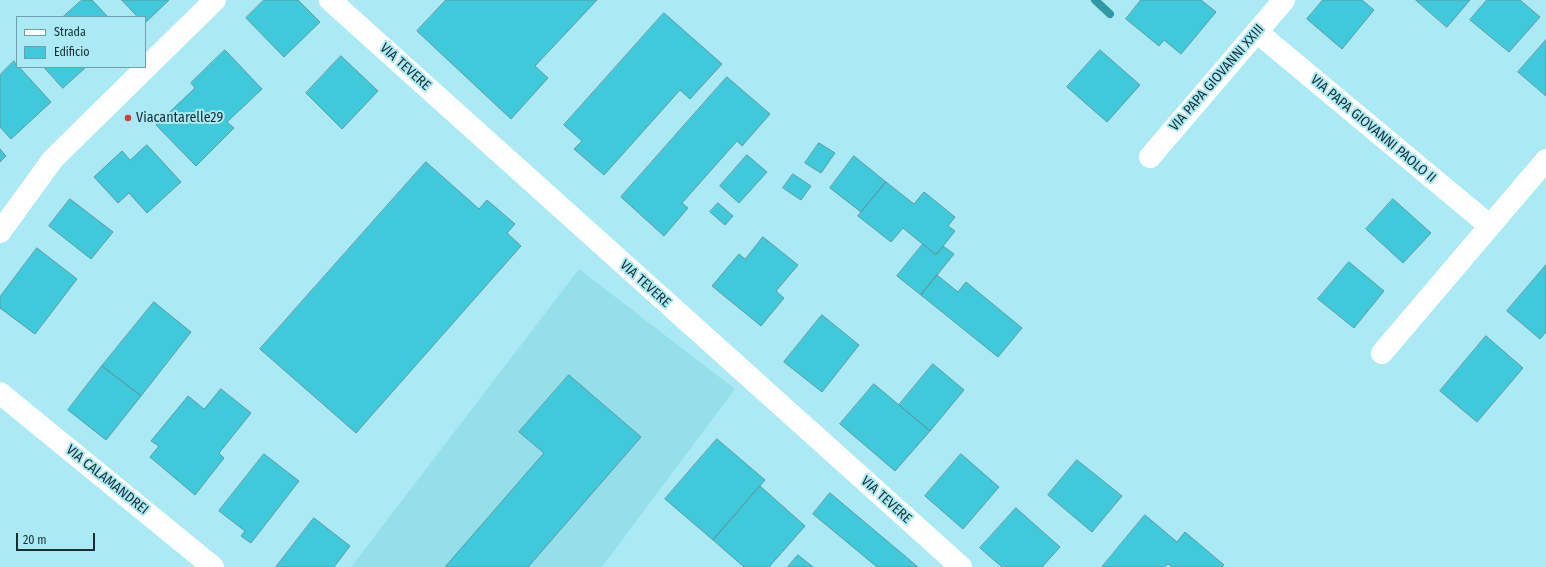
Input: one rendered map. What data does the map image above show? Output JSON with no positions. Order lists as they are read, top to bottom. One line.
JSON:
{"streets":{"street":["VIA TEVERE","VIA PAPA GIOVANNI XXIII","VIA PAPA GIOVANNI PAOLO II","VIA CALAMANDREI"]},"crossings":[["VIA PAPA GIOVANNI XXIII","VIA PAPA GIOVANNI PAOLO II"]],"places":["Viacantarelle29"],"legend":["Strada","Edificio"],"scale_bar":"20 m"}
